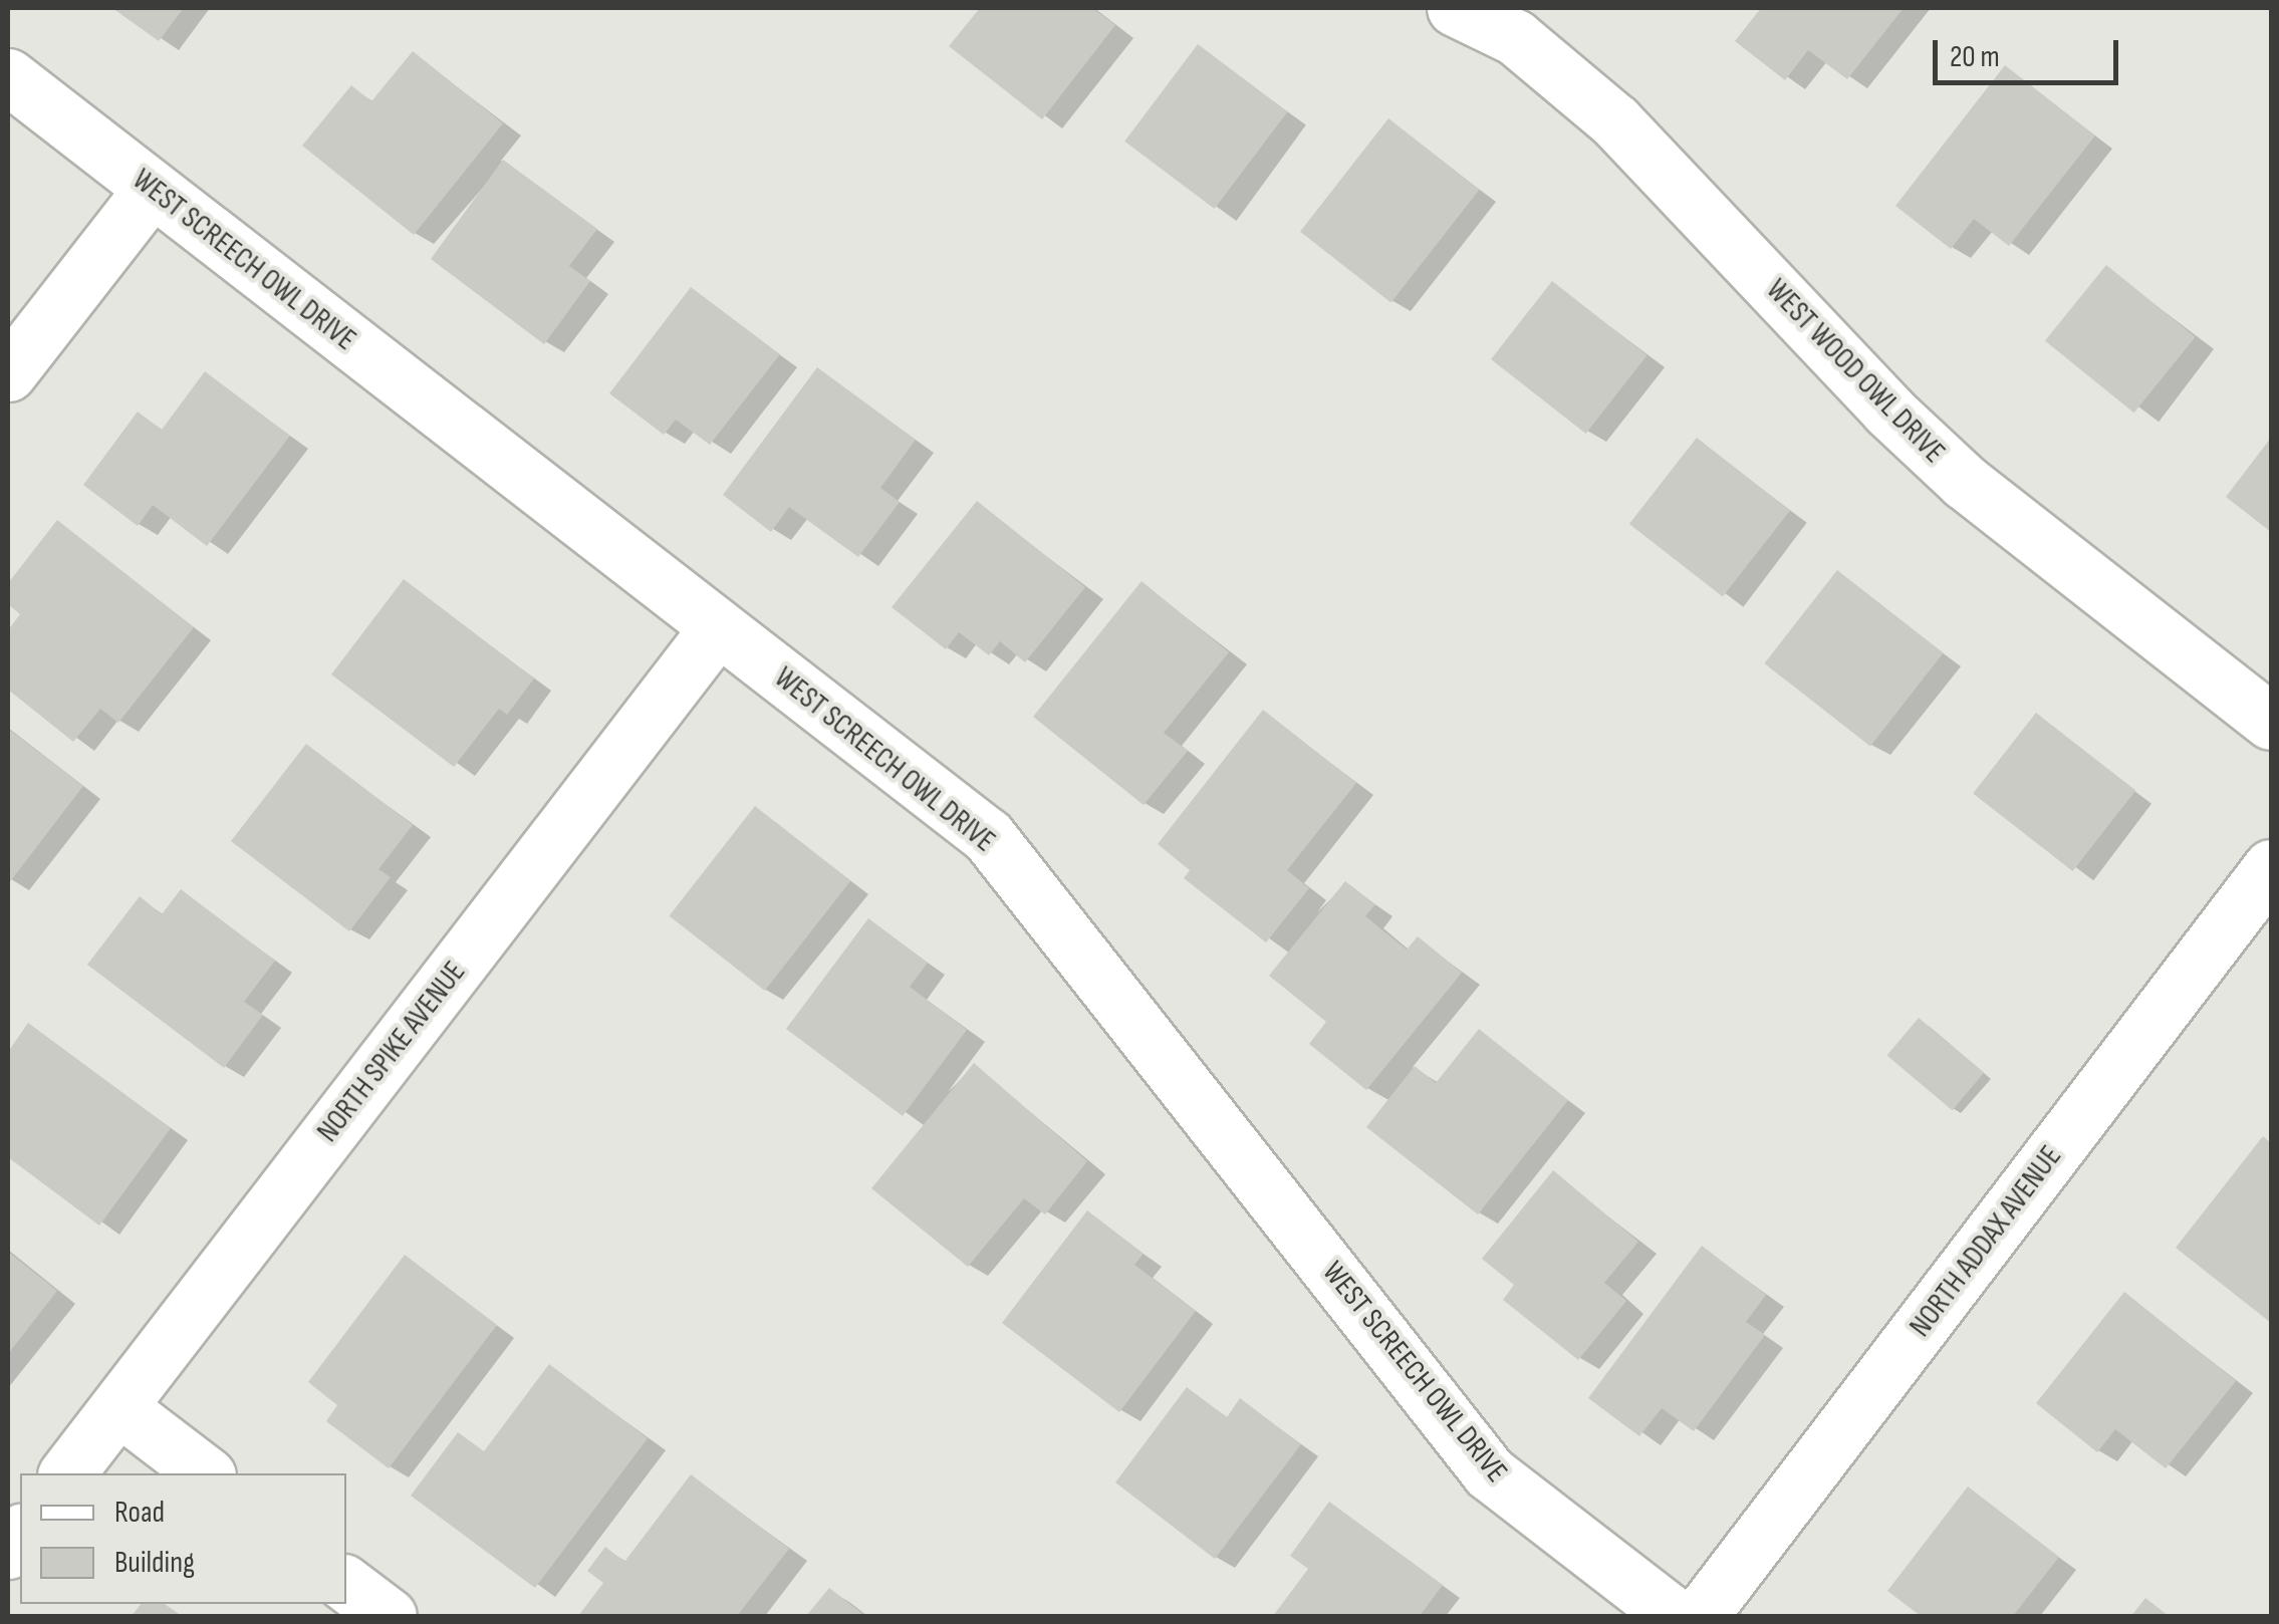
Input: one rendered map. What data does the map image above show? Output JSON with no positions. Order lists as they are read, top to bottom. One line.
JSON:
{"streets":{"street":["WEST SCREECH OWL DRIVE","WEST WOOD OWL DRIVE","NORTH SPIKE AVENUE","NORTH ADDAX AVENUE"]},"crossings":[["WEST SCREECH OWL DRIVE","NORTH SPIKE AVENUE"]],"legend":["Road","Building"],"scale_bar":"20 m"}
